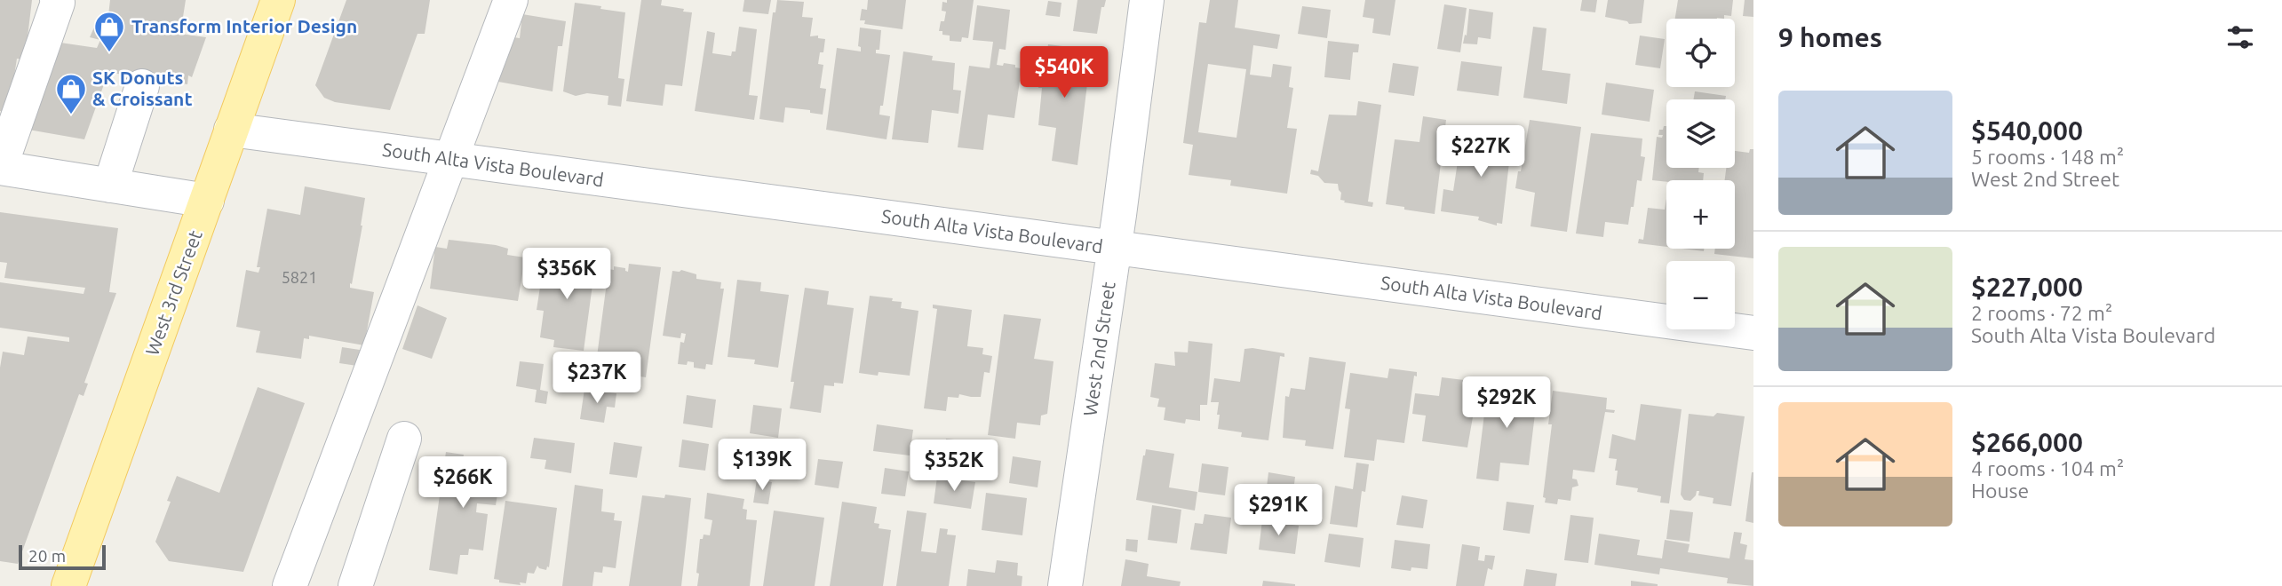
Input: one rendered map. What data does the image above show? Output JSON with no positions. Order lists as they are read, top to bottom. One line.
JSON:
{"streets":{"main road":["West 3rd Street"],"street":["South Alta Vista Boulevard","West 2nd Street"]},"crossings":[["South Alta Vista Boulevard","West 3rd Street"],["South Alta Vista Boulevard","West 2nd Street"]],"places":{"shop":["Transform Interior Design","SK Donuts & Croissant"]},"house_numbers":["5821"],"scale_bar":"20 m","page":{"heading":"9 homes","map_buttons":["+","−"],"price":["$540K","$227K","$356K","$237K","$292K","$139K","$352K","$266K","$291K"],"list":[{"name":"$540,000","note":"5 rooms · 148 m² · West 2nd Street"},{"name":"$227,000","note":"2 rooms · 72 m² · South Alta Vista Boulevard"},{"name":"$266,000","note":"4 rooms · 104 m² · House"}],"scale":"20 m"}}
